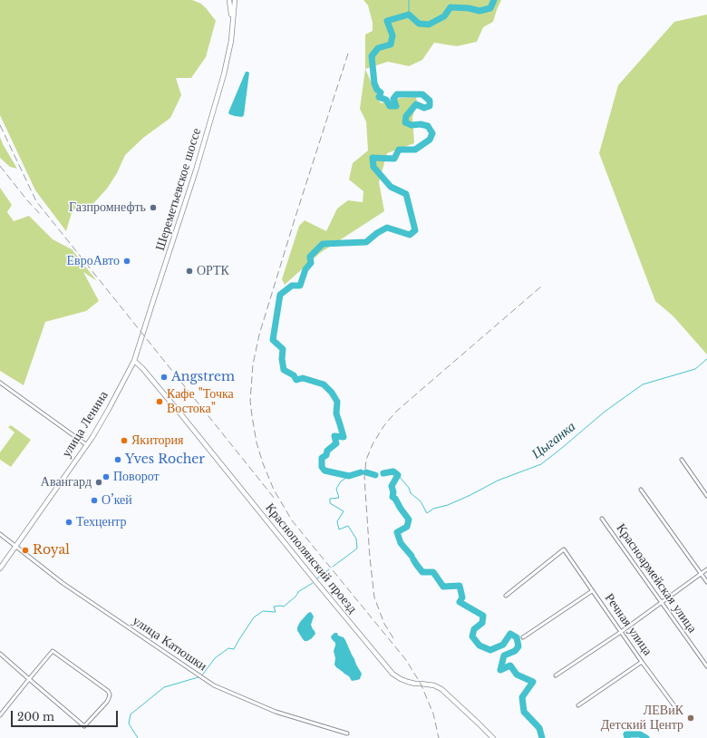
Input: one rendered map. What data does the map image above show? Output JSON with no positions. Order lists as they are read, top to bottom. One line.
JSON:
{"streets":{"main road":["Шереметьевское шоссе","улица Ленина","Краснополянский проезд"],"street":["Красноармейская улица","Речная улица","улица Катюшки"]},"crossings":[["Шереметьевское шоссе","улица Ленина"],["Шереметьевское шоссе","Краснополянский проезд"],["улица Ленина","Краснополянский проезд"],["улица Ленина","улица Катюшки"]],"water":["Цыганка"],"places":["Газпромнефть","ЕвроАвто","ОРТК","Angstrem","Кафе \"Точка Востока\"","Якитория","Yves Rocher","Поворот","Авангард","О’кей","Техцентр","Royal","ЛЕВиК Детский Центр"],"scale_bar":"200 m"}
